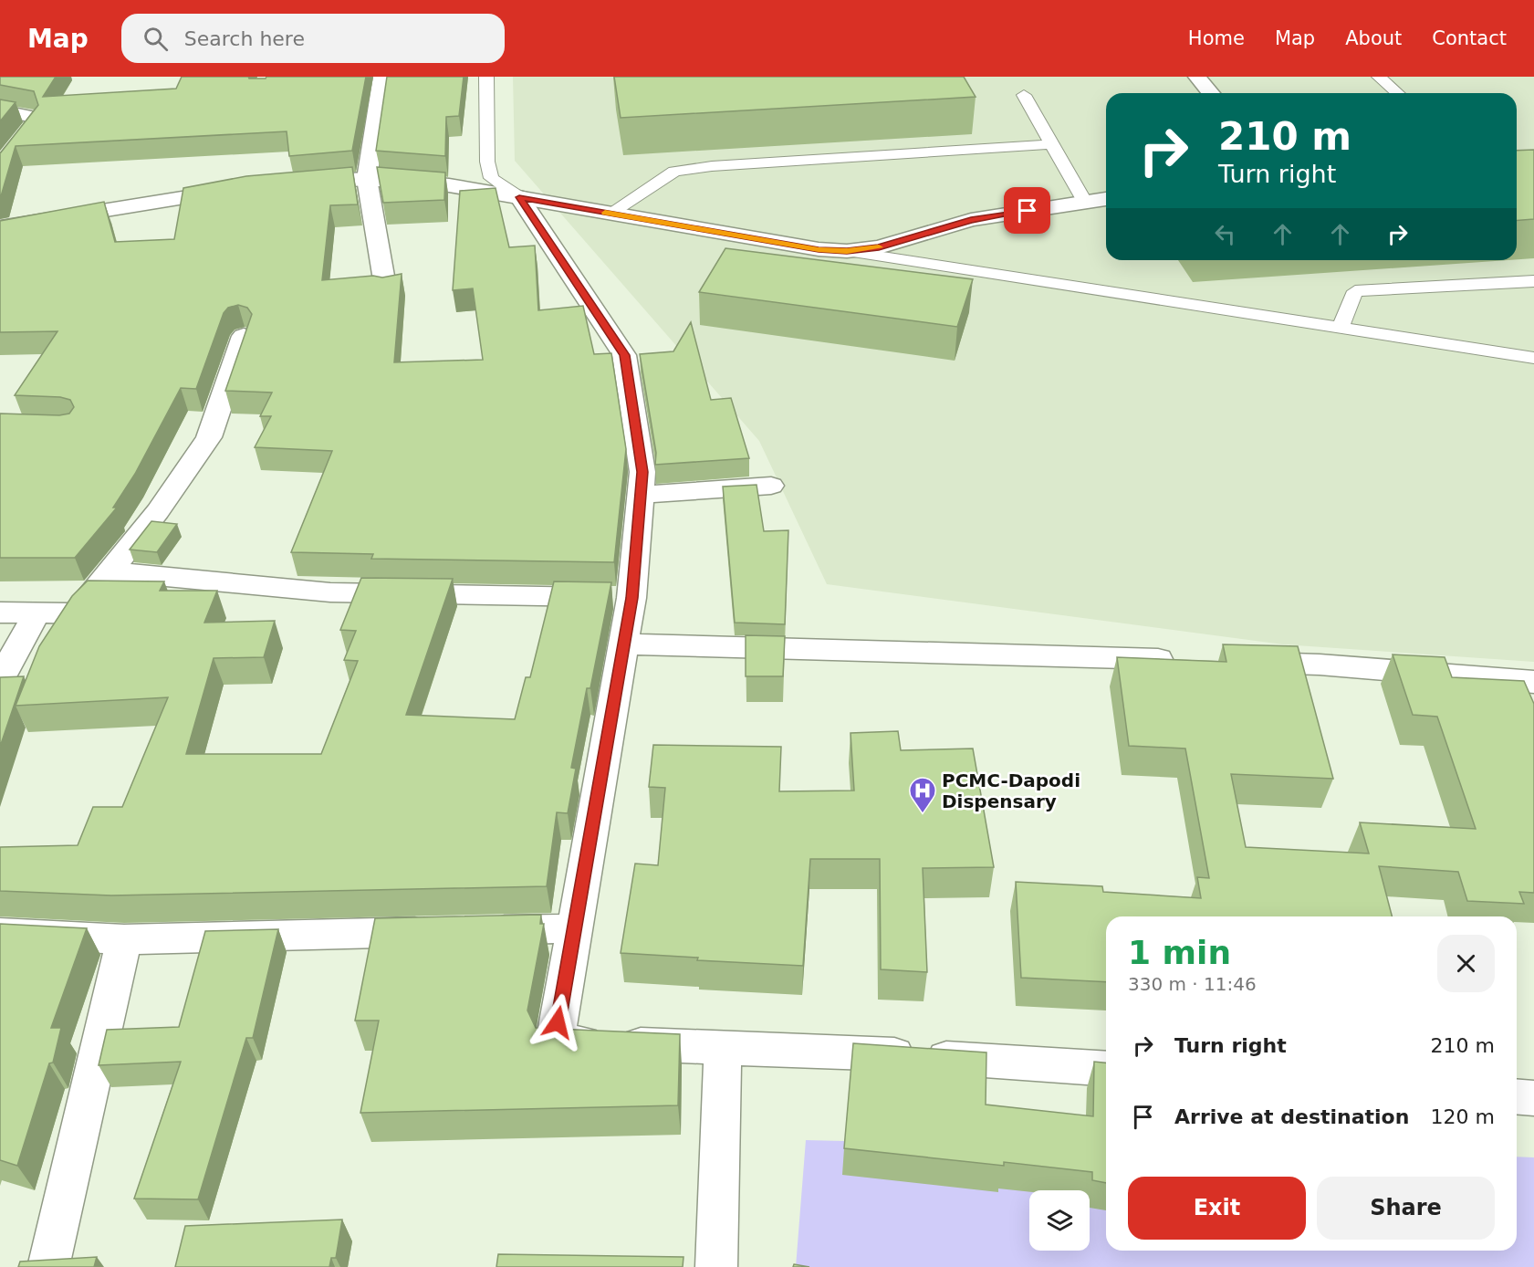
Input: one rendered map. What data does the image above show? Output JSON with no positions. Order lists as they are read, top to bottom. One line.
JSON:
{"places":{"hospital":["PCMC-Dapodi Dispensary"]},"page":{"header":"Map","search":"Search here","nav":["Home","Map","About","Contact"],"turn":["210 m","Turn right"],"heading":["1 min","330 m · 11:46"],"list":[{"name":"Turn right","value":"210 m"},{"name":"Arrive at destination","value":"120 m"}],"buttons":["Exit","Share"]}}
